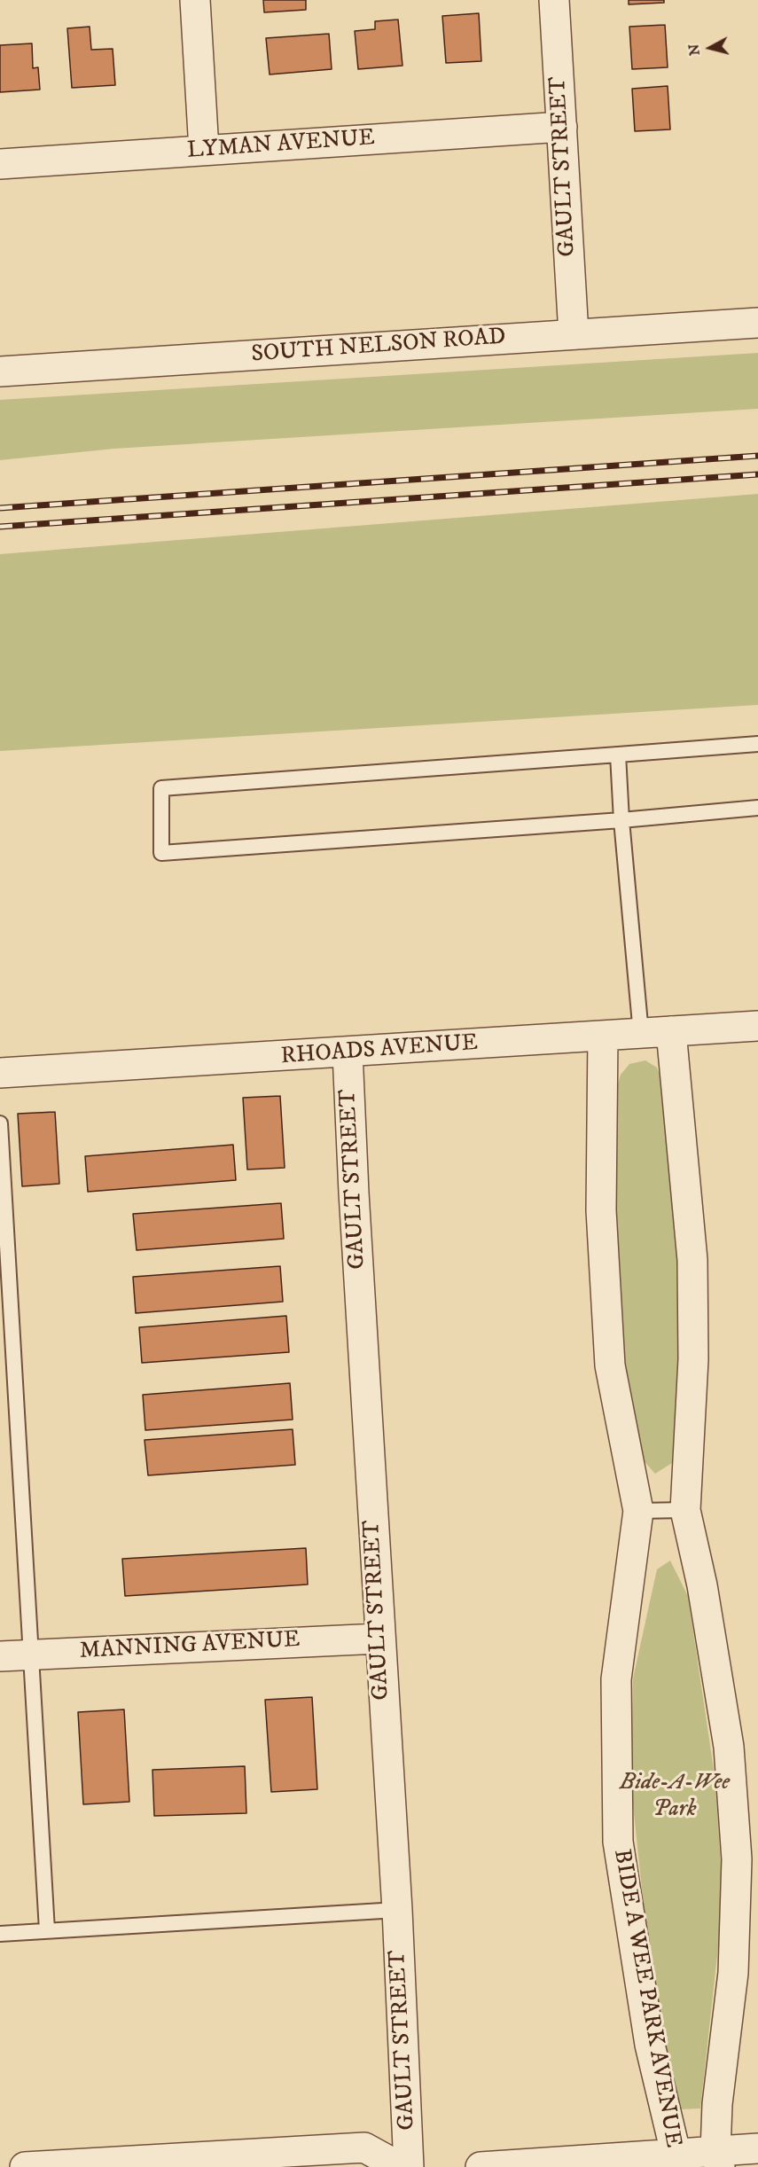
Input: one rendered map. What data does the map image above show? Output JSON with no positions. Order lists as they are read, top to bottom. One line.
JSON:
{"streets":{"street":["LYMAN AVENUE","GAULT STREET","SOUTH NELSON ROAD","RHOADS AVENUE","MANNING AVENUE","BIDE A WEE PARK AVENUE"]},"crossings":[["LYMAN AVENUE","GAULT STREET"],["GAULT STREET","SOUTH NELSON ROAD"],["GAULT STREET","RHOADS AVENUE"],["GAULT STREET","MANNING AVENUE"],["RHOADS AVENUE","BIDE A WEE PARK AVENUE"]],"parks":["Bide-A-Wee Park"],"north":"left"}
